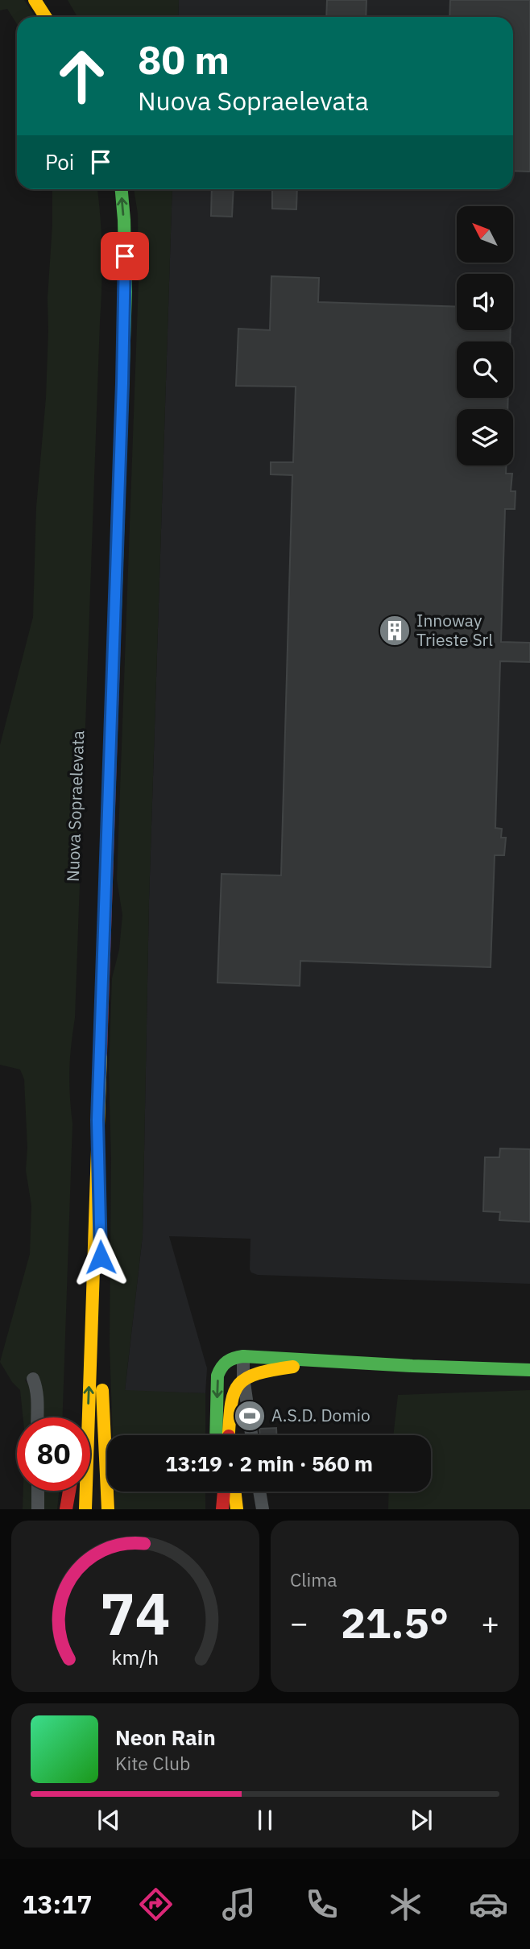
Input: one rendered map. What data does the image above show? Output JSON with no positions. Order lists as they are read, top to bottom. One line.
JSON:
{"streets":{"main road":["Nuova Sopraelevata"]},"places":{"building":["Innoway Trieste Srl"],"sports":["A.S.D. Domio"]},"north":"top left","page":{"turn":["80 m","Nuova Sopraelevata"],"then":"Poi","limit":"80","trip":"13:19 · 2 min · 560 m","tile":"Clima","heat":["−","21.5°","+"],"song":["Neon Rain","Kite Club"],"tabs":"13:17","gauge":["74","km/h"]}}
